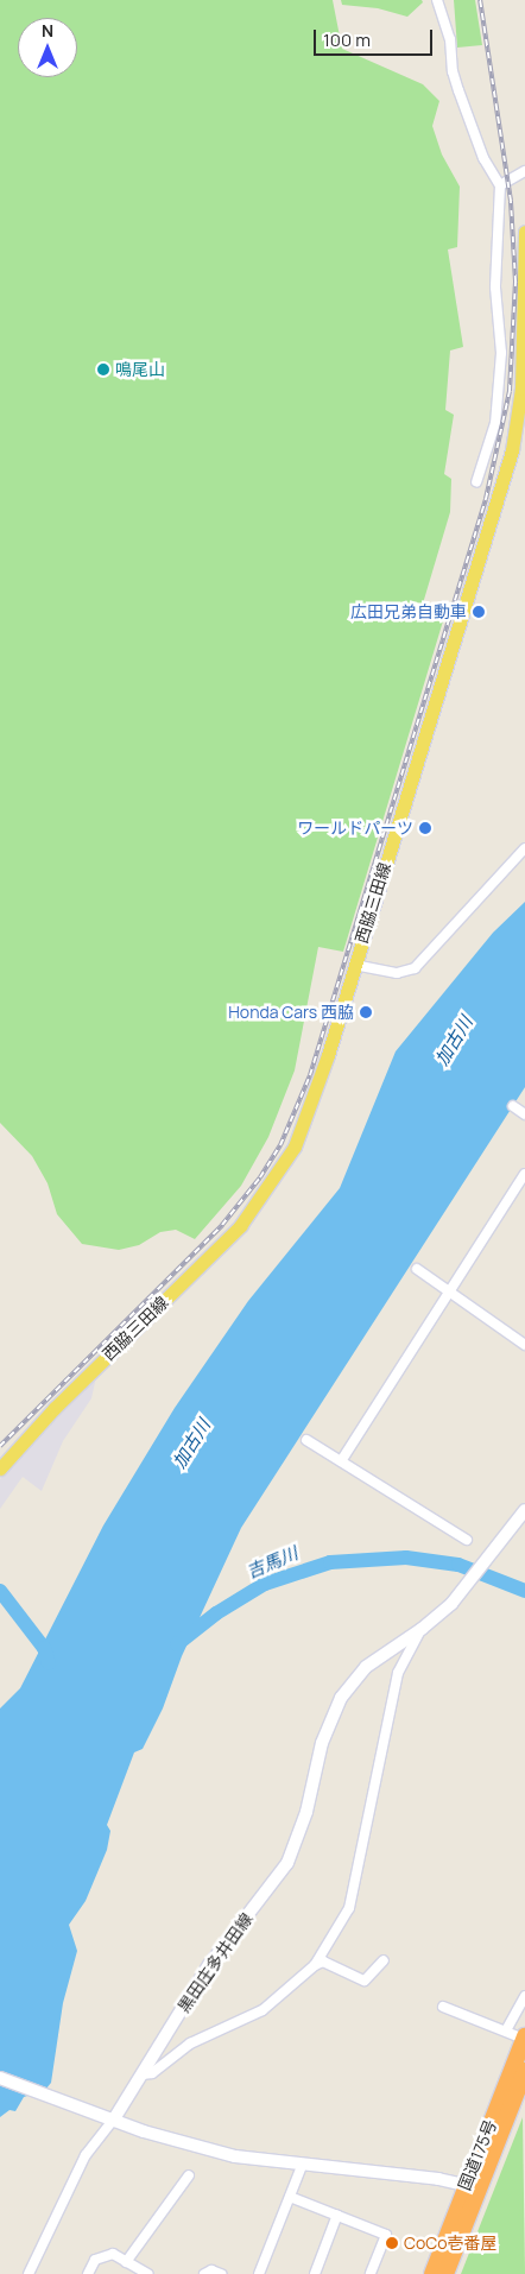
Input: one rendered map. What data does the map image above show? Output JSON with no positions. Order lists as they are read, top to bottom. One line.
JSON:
{"streets":{"highway":["国道175号"],"main road":["西脇三田線","黒田庄多井田線"]},"water":["加古川","吉馬川"],"places":["鳴尾山","広田兄弟自動車","ワールドパーツ","Honda Cars 西脇","CoCo壱番屋"],"scale_bar":"100 m","north":"top"}
